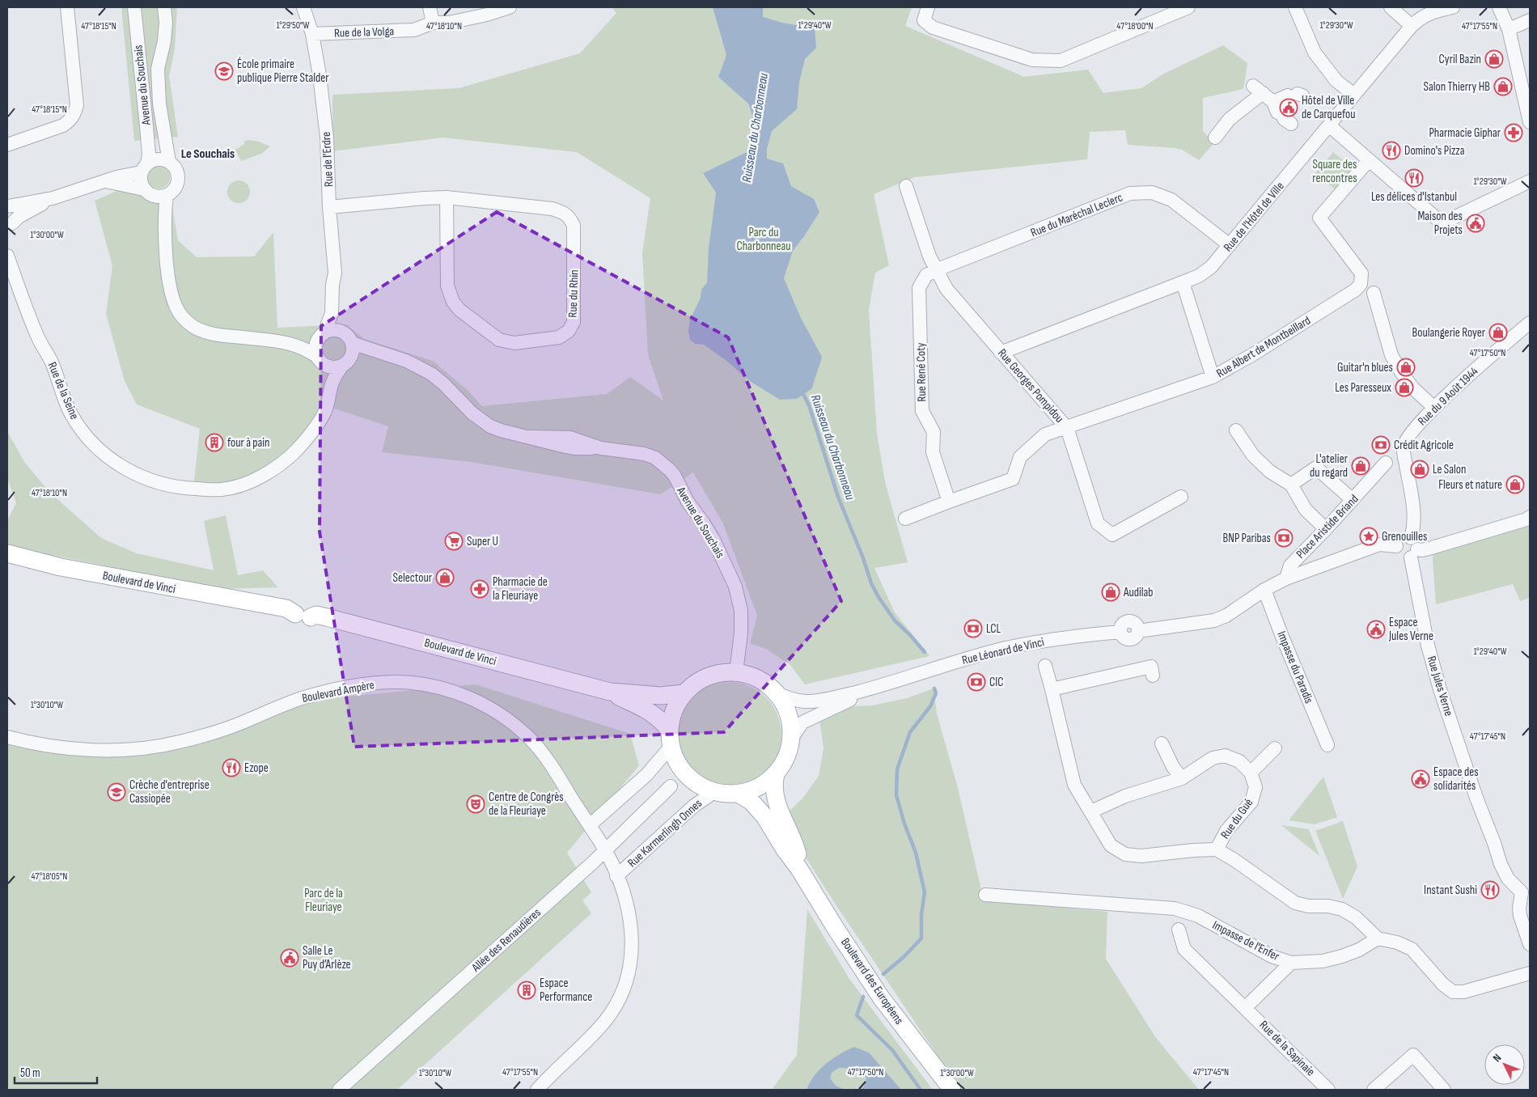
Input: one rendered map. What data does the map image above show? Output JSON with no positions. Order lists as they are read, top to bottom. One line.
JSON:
{"streets":{"main road":["Boulevard de Vinci","Boulevard des Européens"],"street":["Rue de la Volga","Avenue du Souchais","Rue de l'Erdre","Rue du Maréchal Leclerc","Rue de l'Hôtel de Ville","Rue du Rhin","Rue Albert de Montbeillard","Rue René Coty","Rue Georges Pompidou","Rue de la Seine","Rue du 9 Août 1944","Place Aristide Briand","Rue Léonard de Vinci","Impasse du Paradis","Rue Jules Verne","Boulevard Ampère","Rue du Gué","Rue Karmerlingh Onnes","Allée des Renaudières","Impasse de l'Enfer","Rue de la Sapinaie"]},"crossings":[["Rue de la Volga","Rue de l'Erdre"],["Avenue du Souchais","Rue de l'Erdre"],["Avenue du Souchais","Rue de la Seine"],["Avenue du Souchais","Boulevard de Vinci"],["Avenue du Souchais","Rue Léonard de Vinci"],["Avenue du Souchais","Rue Karmerlingh Onnes"],["Avenue du Souchais","Boulevard des Européens"],["Rue de l'Erdre","Rue du Rhin"],["Rue de l'Erdre","Rue de la Seine"],["Rue du Maréchal Leclerc","Rue de l'Hôtel de Ville"],["Rue du Maréchal Leclerc","Rue René Coty"],["Rue du Maréchal Leclerc","Rue Georges Pompidou"],["Rue de l'Hôtel de Ville","Rue Georges Pompidou"],["Rue Albert de Montbeillard","Rue Georges Pompidou"],["Rue René Coty","Rue Georges Pompidou"],["Rue du 9 Août 1944","Rue Jules Verne"],["Boulevard de Vinci","Rue Léonard de Vinci"],["Boulevard de Vinci","Rue Karmerlingh Onnes"],["Boulevard de Vinci","Boulevard des Européens"],["Rue Léonard de Vinci","Impasse du Paradis"],["Rue Léonard de Vinci","Rue Karmerlingh Onnes"],["Rue Léonard de Vinci","Boulevard des Européens"],["Boulevard Ampère","Rue Karmerlingh Onnes"],["Boulevard Ampère","Allée des Renaudières"],["Rue Karmerlingh Onnes","Boulevard des Européens"]],"districts":["Le Souchais"],"water":["Ruisseau du Charbonneau"],"parks":["Square des rencontres","Parc du Charbonneau","Parc de la Fleuriaye"],"places":{"shop":["Cyril Bazin","Salon Thierry HB","Boulangerie Royer","Guitar'n blues","Les Paresseux","L'atelier du regard","Le Salon","Fleurs et nature","Selectour","Audilab"],"school or university":["École primaire publique Pierre Stalder","Crèche d'entreprise Cassiopée"],"public building":["Hôtel de Ville de Carquefou","Maison des Projets","Espace Jules Verne","Espace des solidarités","Salle Le Puy d’Arlèze"],"pharmacy":["Pharmacie Giphar","Pharmacie de la Fleuriaye"],"restaurant":["Domino's Pizza","Les délices d'Istanbul","Ezope","Instant Sushi"],"building":["four à pain","Espace Performance"],"bank":["Crédit Agricole","BNP Paribas","LCL","CIC"],"place":["Grenouilles"],"supermarket":["Super U"],"theatre":["Centre de Congrès de la Fleuriaye"]},"scale_bar":"50 m","north":"top left","coordinates":["1°29'50\"W","1°29'40\"W","1°29'30\"W","47°18'15\"N","47°18'10\"N","47°18'00\"N","47°17'55\"N","1°30'00\"W","47°17'50\"N","1°30'10\"W","47°17'45\"N","47°18'05\"N"]}
